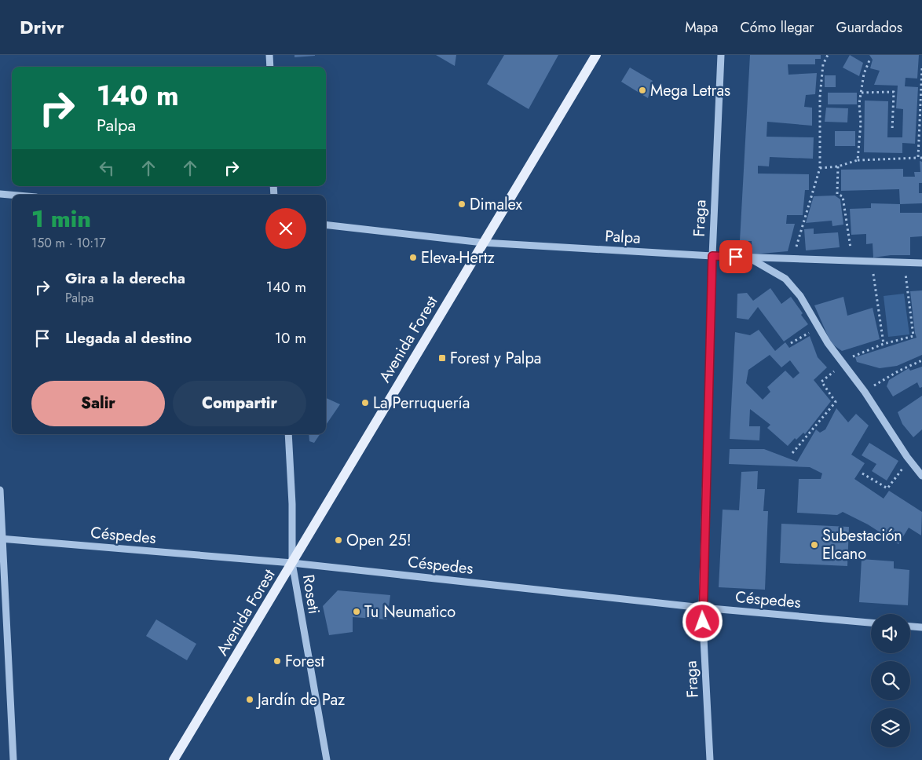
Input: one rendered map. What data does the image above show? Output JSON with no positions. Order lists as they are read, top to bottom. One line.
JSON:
{"streets":{"main road":["Avenida Forest"],"street":["Fraga","Palpa","Céspedes","Roseti"]},"crossings":[["Fraga","Palpa"],["Fraga","Céspedes"],["Palpa","Avenida Forest"],["Avenida Forest","Céspedes"],["Avenida Forest","Roseti"],["Céspedes","Roseti"]],"places":{"other":["Mega Letras","Dimalex","Eleva-Hertz","La Perruquería","Open 25!","Subestación Elcano","Tu Neumatico","Forest","Jardín de Paz"],"transit":["Forest y Palpa"]},"page":{"header":"Drivr","nav":["Mapa","Cómo llegar","Guardados"],"turn":["140 m","Palpa"],"heading":["1 min","150 m · 10:17"],"list":[{"name":"Gira a la derecha","note":"Palpa","value":"140 m"},{"name":"Llegada al destino","value":"10 m"}],"buttons":["Salir","Compartir"]}}
